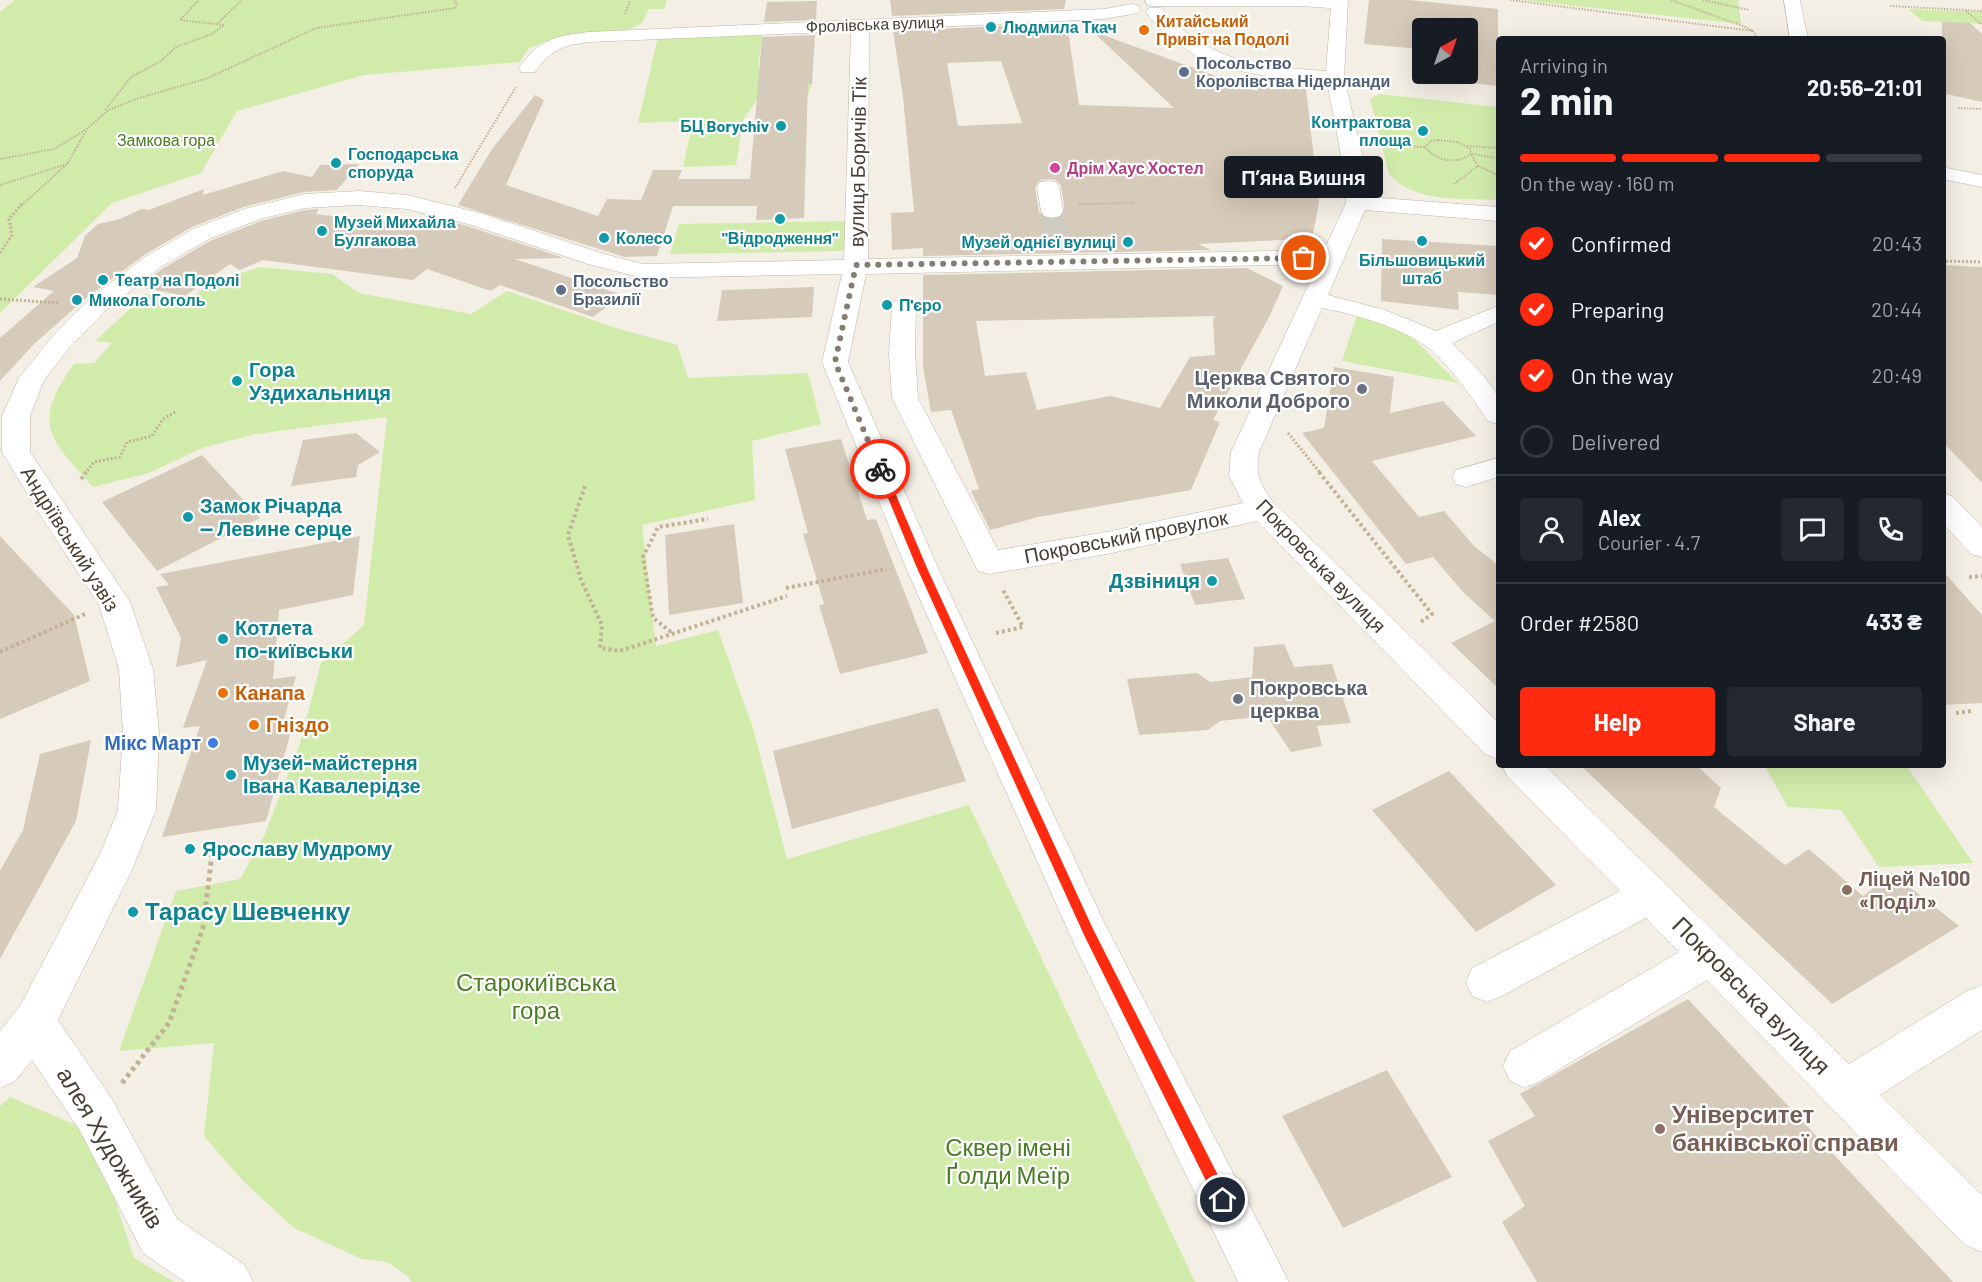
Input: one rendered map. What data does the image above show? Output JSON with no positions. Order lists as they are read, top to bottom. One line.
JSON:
{"streets":{"street":["Фролівська вулиця","вулиця Боричів Тік","Покровський провулок","Андріївський узвіз","Покровська вулиця","алея Художників"]},"crossings":[["Фролівська вулиця","вулиця Боричів Тік"],["вулиця Боричів Тік","Андріївський узвіз"],["Покровський провулок","Покровська вулиця"],["Андріївський узвіз","Покровська вулиця"],["Андріївський узвіз","алея Художників"]],"parks":["Замкова гора","Старокиївська гора","Сквер імені Ґолди Меїр"],"places":["Людмила Ткач","Китайський Привіт на Подолі","Посольство Королівства Нідерланди","БЦ Borychiv","Контрактова площа","Господарська споруда","Дрім Хаус Хостел","\"Відродження\"","Музей Михайла Булгакова","Колесо","Більшовицький штаб","Музей однієї вулиці","Пʼяна Вишня","Театр на Подолі","Посольство Бразилії","Микола Гоголь","П'єро","Гора Уздихальниця","Церква Святого Миколи Доброго","Замок Річарда — Левине серце","Дзвіниця","Котлета по-київськи","Канапа","Покровська церква","Гніздо","Мікс Март","Музей-майстерня Івана Кавалерідзе","Ярославу Мудрому","Ліцей №100 «Поділ»","Тарасу Шевченку","Університет банківської справи"],"north":"top right","page":{"heading":["2 min","Arriving in","20:56–21:01"],"panel":["Alex","Courier · 4.7","Order #2580","433 ₴"],"bar":"On the way · 160 m","bubble":"Пʼяна Вишня","list":[["Confirmed","20:43"],["Preparing","20:44"],["On the way","20:49"],"Delivered"],"buttons":["Help","Share"]}}
